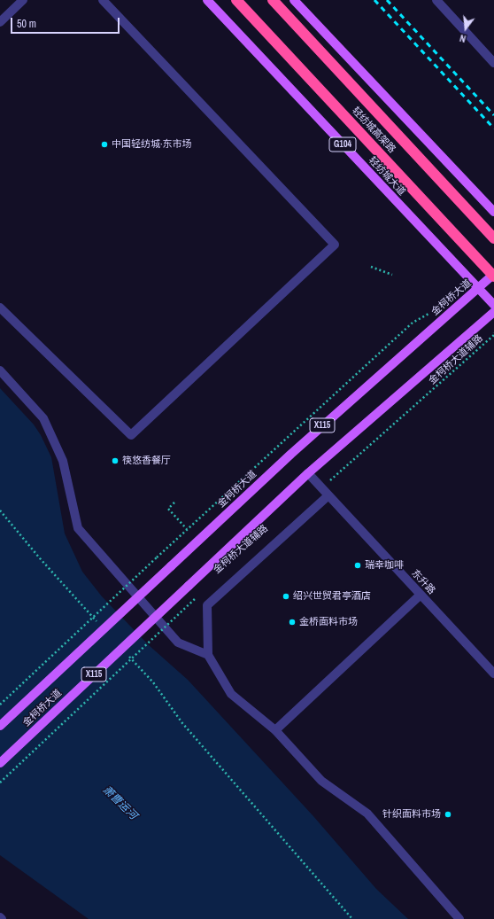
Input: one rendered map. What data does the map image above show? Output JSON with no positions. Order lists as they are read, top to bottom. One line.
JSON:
{"streets":{"highway":["轻纺城高架路"],"main road":["G104","轻纺城大道","金柯桥大道","X115"],"street":["东升路"],"path":["金柯桥大道辅路"]},"crossings":[["轻纺城高架路","金柯桥大道"],["轻纺城大道","金柯桥大道"],["金柯桥大道","东升路"],["金柯桥大道辅路","东升路"]],"water":["萧曹运河"],"places":["中国轻纺城·东市场","筷悠香餐厅","瑞幸咖啡","绍兴世贸君亭酒店","金桥面料市场","针织面料市场"],"scale_bar":"50 m","north":"bottom"}
